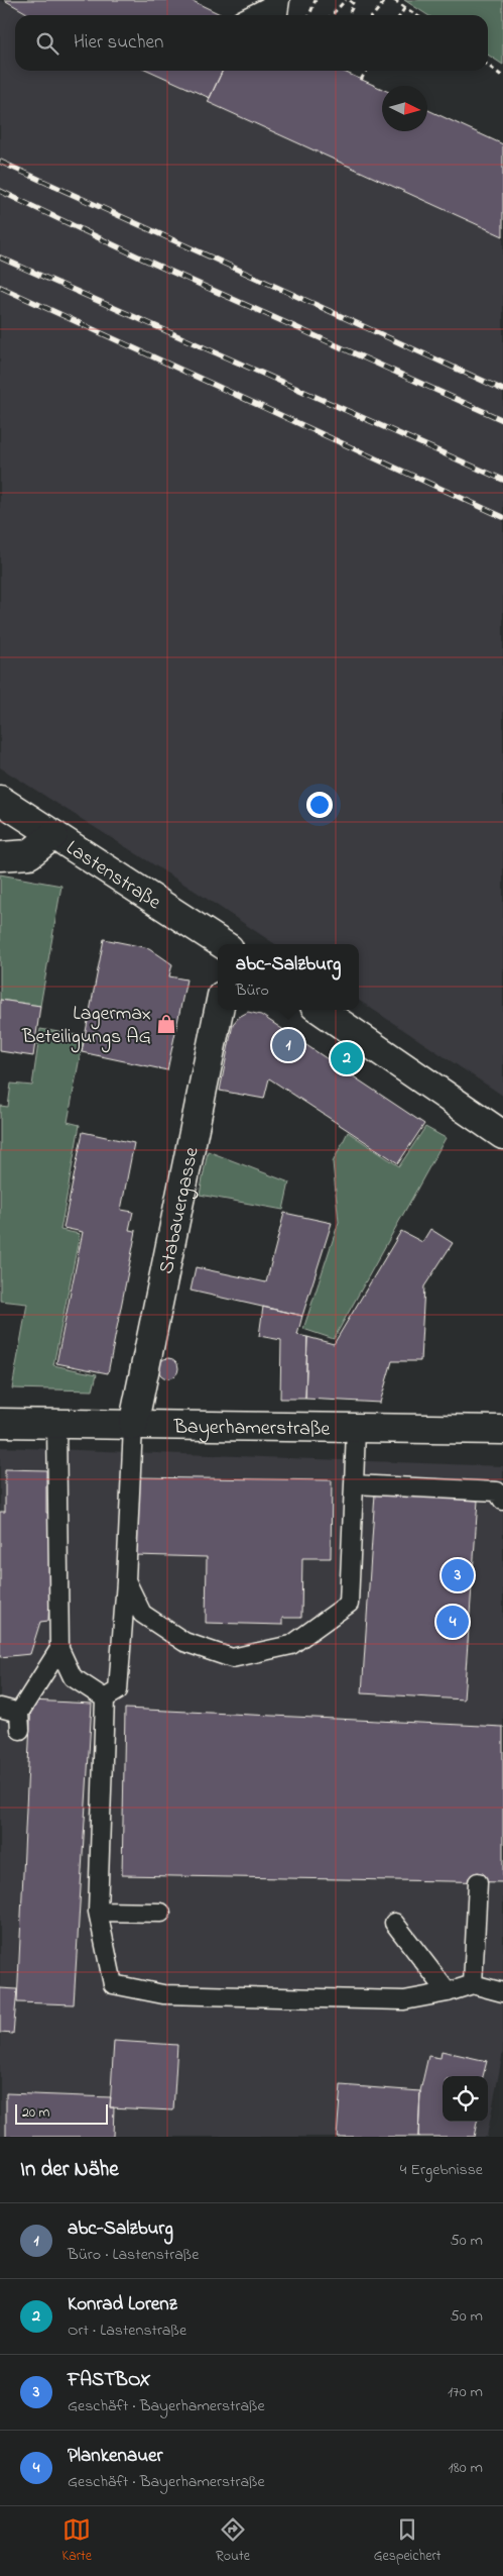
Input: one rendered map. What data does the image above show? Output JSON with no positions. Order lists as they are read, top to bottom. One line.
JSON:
{"streets":{"street":["Lastenstraße","Stabauergasse","Bayerhamerstraße"]},"crossings":[["Stabauergasse","Bayerhamerstraße"]],"places":{"shop":["Lagermax Beteiligungs AG"]},"scale_bar":"20 m","north":"right","page":{"search":"Hier suchen","popup":["abc-Salzburg","Büro"],"pins":["1","2","3","4"],"scale":"20 m","heading":["In der Nähe","4 Ergebnisse"],"list":[{"mark":"1","name":"abc-Salzburg","note":"Büro · Lastenstraße","value":"50 m"},{"mark":"2","name":"Konrad Lorenz","note":"Ort · Lastenstraße","value":"50 m"},{"mark":"3","name":"FASTBOX","note":"Geschäft · Bayerhamerstraße","value":"170 m"},{"mark":"4","name":"Plankenauer","note":"Geschäft · Bayerhamerstraße","value":"180 m"}],"nav":["Karte","Route","Gespeichert"]}}
